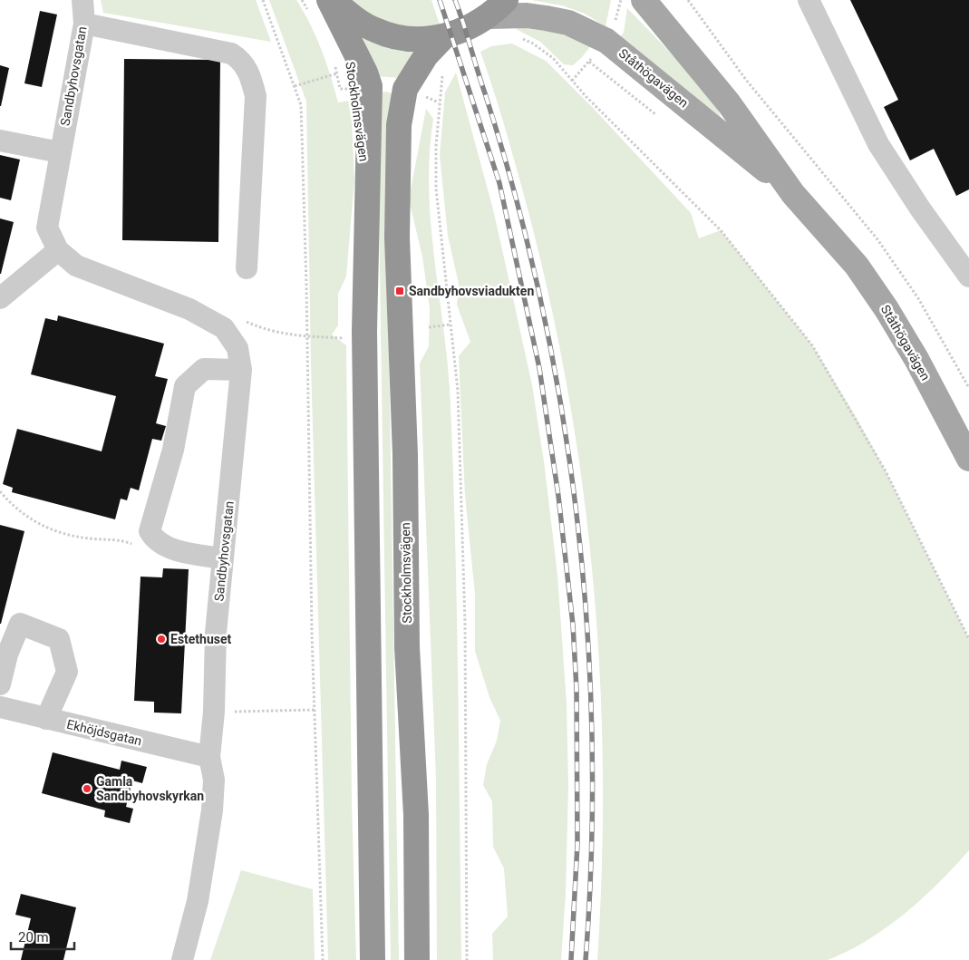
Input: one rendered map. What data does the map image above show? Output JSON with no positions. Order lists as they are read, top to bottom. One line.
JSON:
{"streets":{"highway":["Stockholmsvägen"],"main road":["Ståthögavägen"],"street":["Sandbyhovsgatan","Ekhöjdsgatan"]},"crossings":[["Sandbyhovsgatan","Ekhöjdsgatan"]],"places":{"transit":["Sandbyhovsviadukten"],"other":["Estethuset","Gamla Sandbyhovskyrkan"]},"scale_bar":"20 m"}
